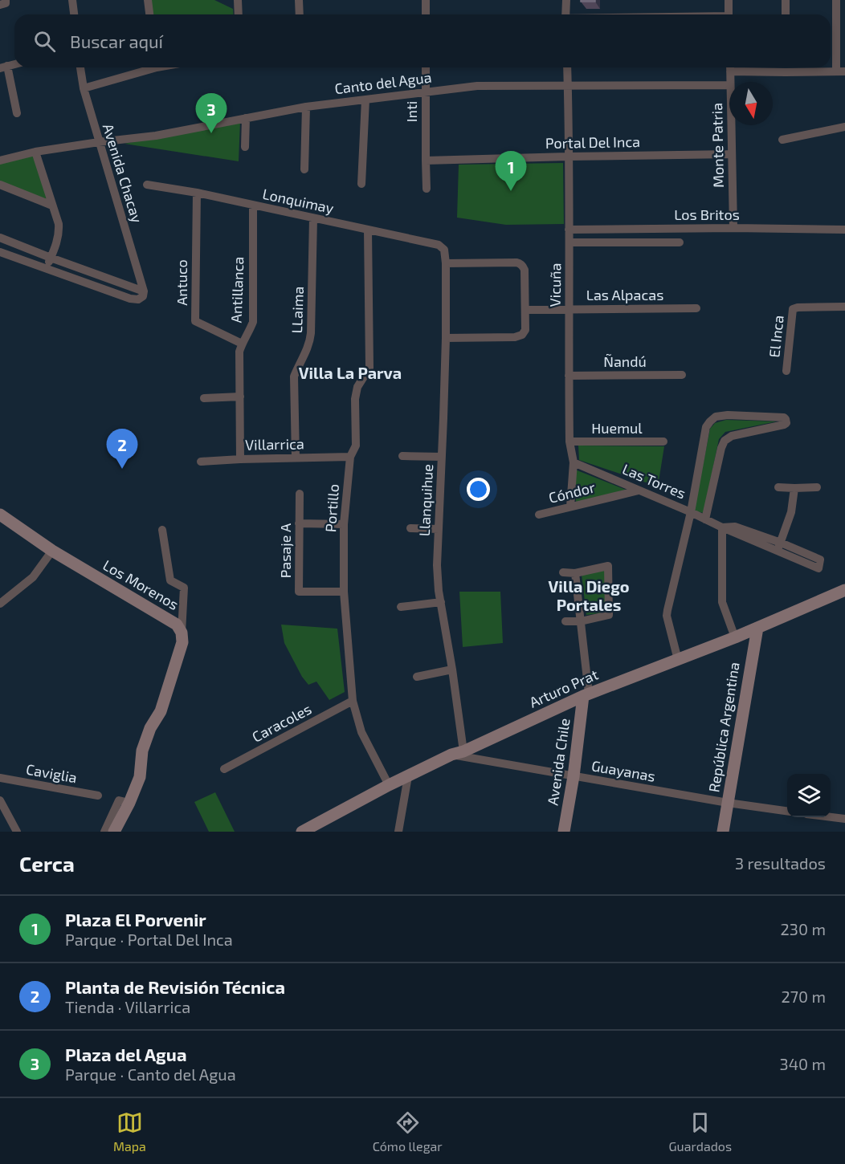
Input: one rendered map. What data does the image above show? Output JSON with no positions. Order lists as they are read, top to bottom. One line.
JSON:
{"streets":{"main road":["Los Morenos","Arturo Prat","República Argentina","Avenida Chile"],"street":["Canto del Agua","Inti","Portal Del Inca","Monte Patria","Avenida Chacay","Lonquimay","Los Britos","Antuco","Vicuña","Antillanca","Las Alpacas","LLaima","El Inca","Ñandú","Huemul","Villarrica","Las Torres","Cóndor","Llanquihue","Portillo","Pasaje A","Caracoles","Guayanas","Caviglia"]},"crossings":[["Canto del Agua","Inti"],["Canto del Agua","Avenida Chacay"],["Canto del Agua","Vicuña"],["Inti","Portal Del Inca"],["Portal Del Inca","Monte Patria"],["Portal Del Inca","Vicuña"],["Monte Patria","Los Britos"],["Lonquimay","Antuco"],["Lonquimay","Antillanca"],["Lonquimay","LLaima"],["Lonquimay","Llanquihue"],["Lonquimay","Portillo"],["Los Britos","Vicuña"],["Antuco","Antillanca"],["Vicuña","Las Alpacas"],["Vicuña","Ñandú"],["Vicuña","Huemul"],["Vicuña","Las Torres"],["Vicuña","Cóndor"],["Antillanca","Villarrica"],["LLaima","Villarrica"],["Villarrica","Portillo"],["Las Torres","Cóndor"],["Llanquihue","Arturo Prat"],["Llanquihue","Guayanas"],["Portillo","Pasaje A"],["Portillo","Arturo Prat"],["Portillo","Caracoles"],["Arturo Prat","República Argentina"],["Arturo Prat","Avenida Chile"],["Arturo Prat","Guayanas"],["República Argentina","Guayanas"],["Avenida Chile","Guayanas"]],"districts":["Villa La Parva","Villa Diego Portales"],"north":"bottom","page":{"search":"Buscar aquí","pins":["3","1","2"],"heading":["Cerca","3 resultados"],"list":[{"mark":"1","name":"Plaza El Porvenir","note":"Parque · Portal Del Inca","value":"230 m"},{"mark":"2","name":"Planta de Revisión Técnica","note":"Tienda · Villarrica","value":"270 m"},{"mark":"3","name":"Plaza del Agua","note":"Parque · Canto del Agua","value":"340 m"}],"nav":["Mapa","Cómo llegar","Guardados"]}}
